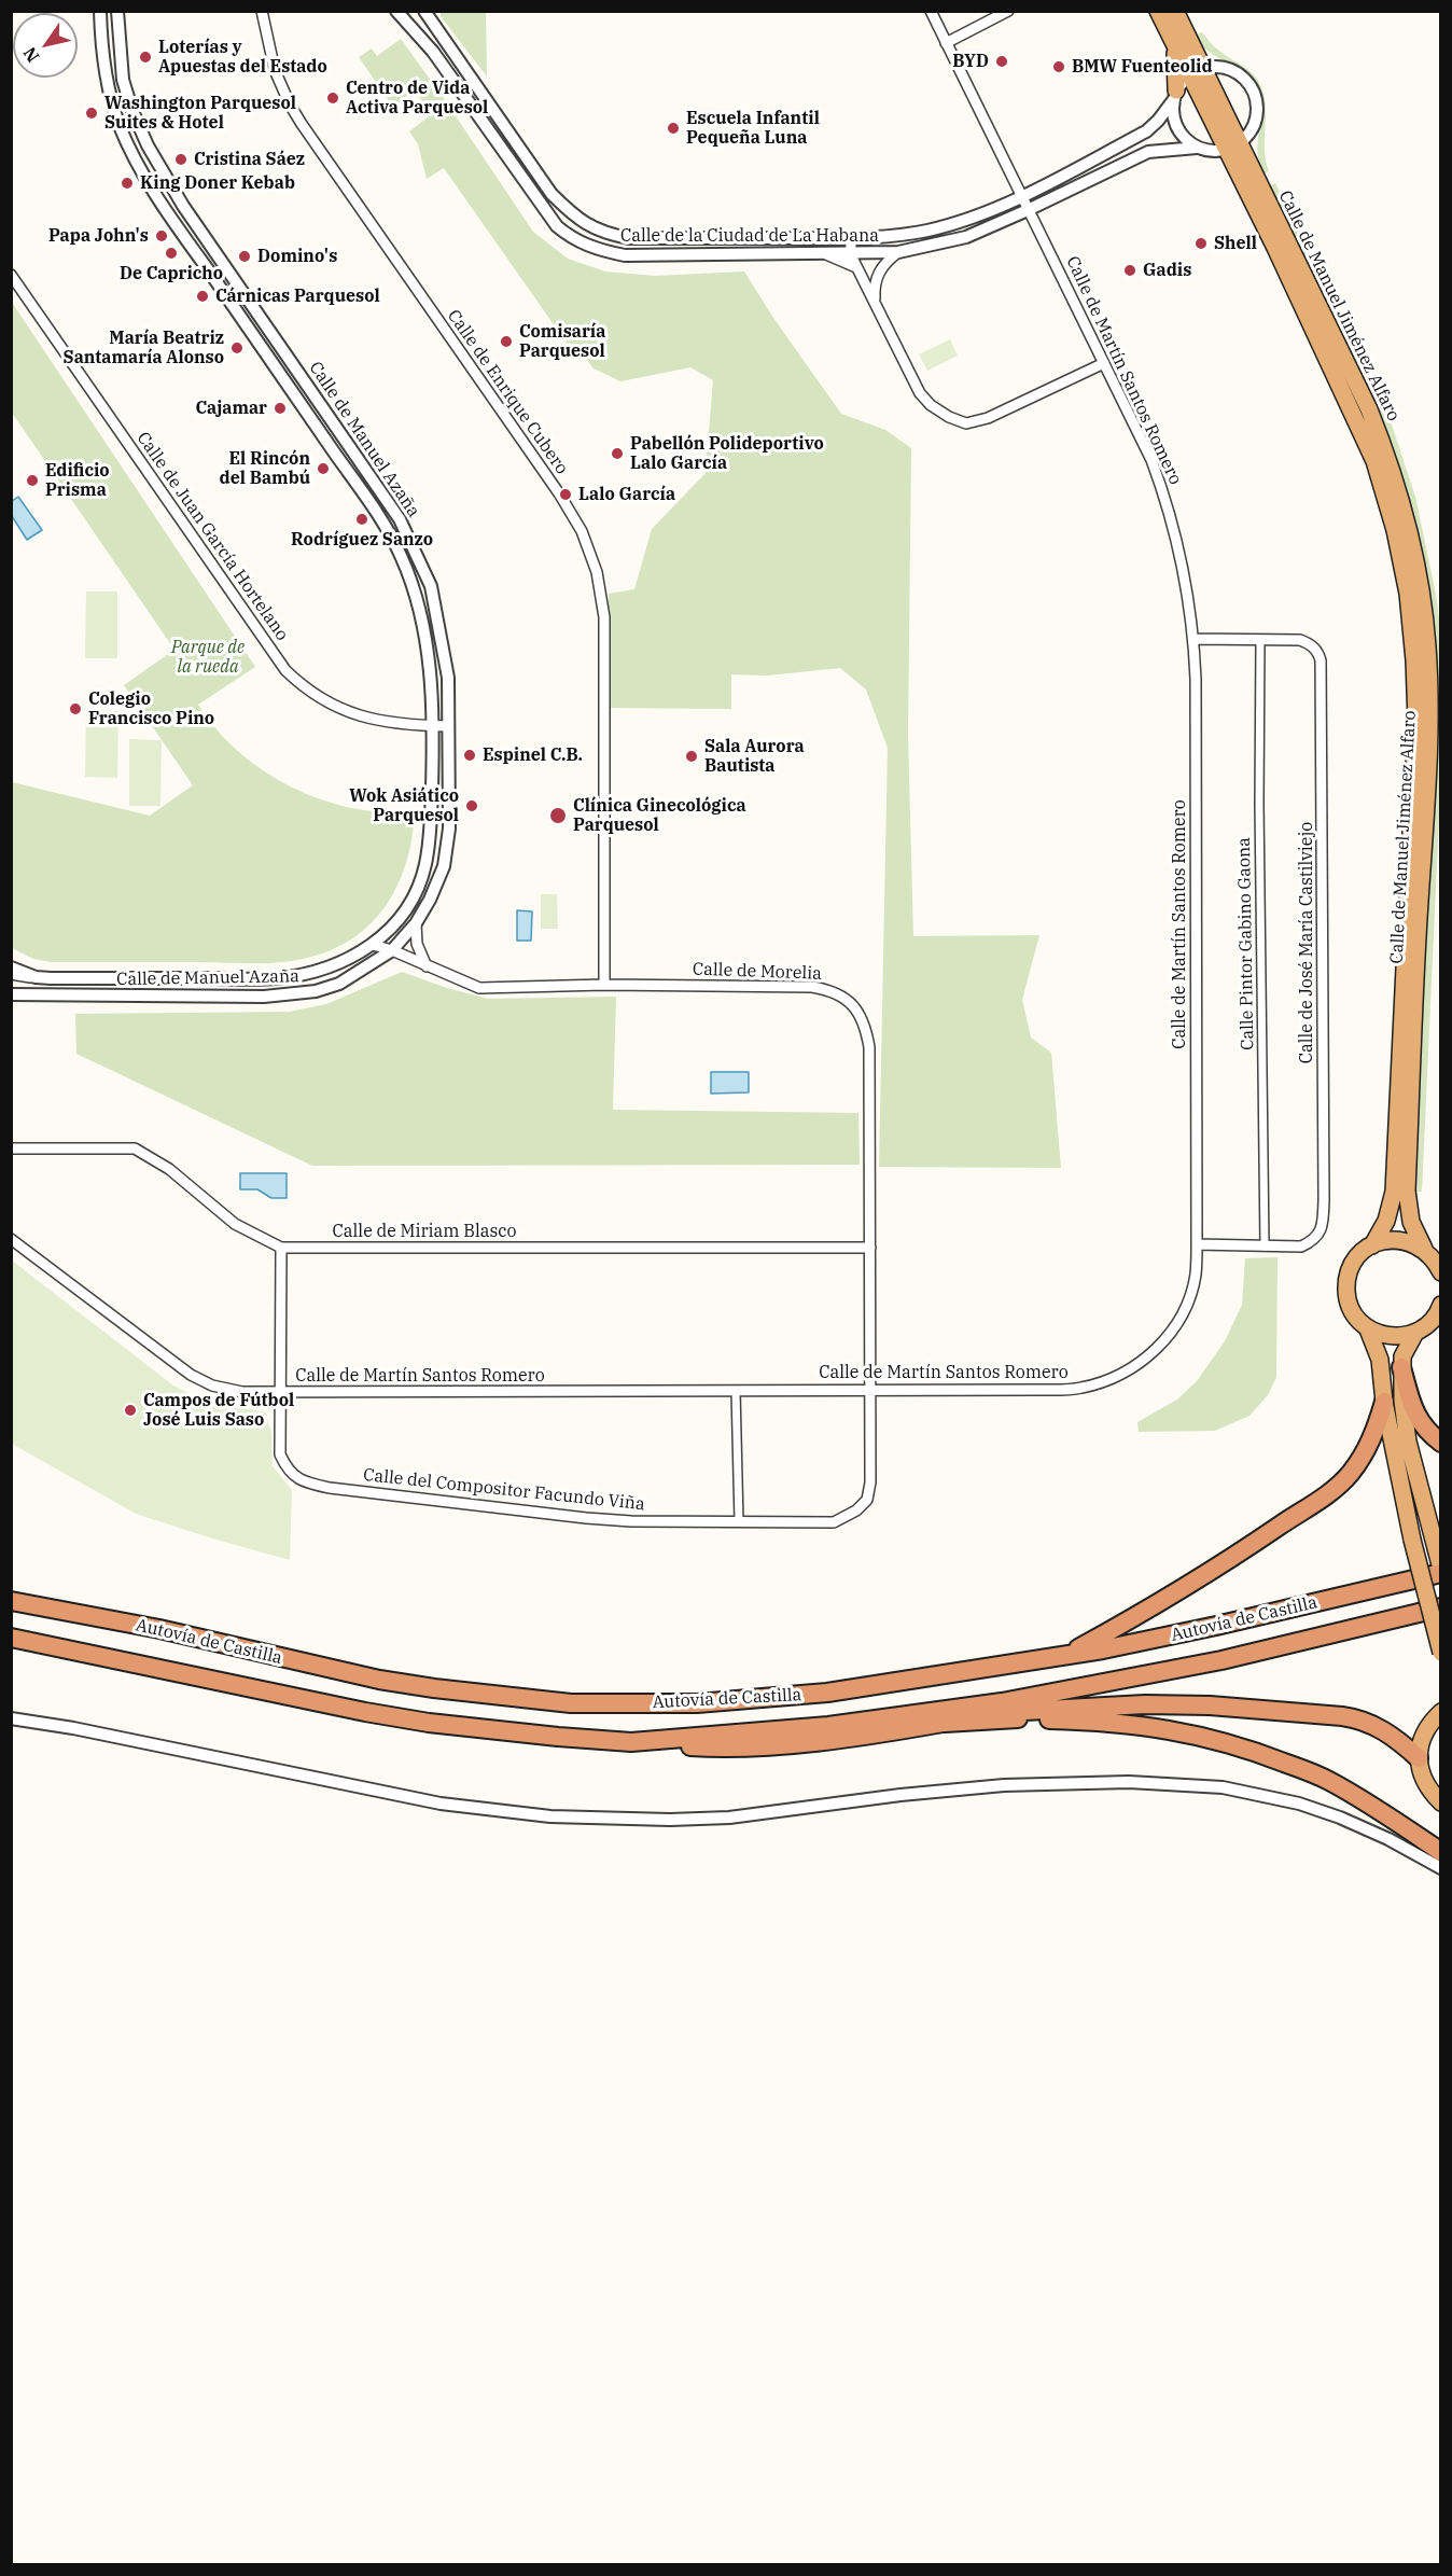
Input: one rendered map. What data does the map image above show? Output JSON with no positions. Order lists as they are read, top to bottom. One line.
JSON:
{"streets":{"highway":["Calle de Manuel Jiménez Alfaro","Autovía de Castilla"],"street":["Calle de la Ciudad de La Habana","Calle de Martín Santos Romero","Calle de Enrique Cubero","Calle de Manuel Azaña","Calle de Juan García Hortelano","Calle de José María Castilviejo","Calle Pintor Gabino Gaona","Calle de Morelia","Calle de Miriam Blasco","Calle del Compositor Facundo Viña"]},"crossings":[["Calle de la Ciudad de La Habana","Calle de Manuel Jiménez Alfaro"],["Calle de la Ciudad de La Habana","Calle de Martín Santos Romero"],["Calle de Martín Santos Romero","Calle de José María Castilviejo"],["Calle de Martín Santos Romero","Calle de Morelia"],["Calle de Martín Santos Romero","Calle del Compositor Facundo Viña"],["Calle de Enrique Cubero","Calle de Morelia"],["Calle de Manuel Azaña","Calle de Juan García Hortelano"],["Calle de Manuel Azaña","Calle de Morelia"],["Calle de José María Castilviejo","Calle Pintor Gabino Gaona"],["Calle de Morelia","Calle de Miriam Blasco"],["Calle de Morelia","Calle del Compositor Facundo Viña"],["Calle de Miriam Blasco","Calle del Compositor Facundo Viña"]],"parks":["Parque de la rueda"],"places":["Loterías y Apuestas del Estado","BYD","BMW Fuenteolid","Centro de Vida Activa Parquesol","Washington Parquesol Suites & Hotel","Escuela Infantil Pequeña Luna","Cristina Sáez","King Doner Kebab","Papa John's","Shell","De Capricho","Domino's","Gadis","Cárnicas Parquesol","Comisaría Parquesol","María Beatriz Santamaría Alonso","Cajamar","Pabellón Polideportivo Lalo García","El Rincón del Bambú","Edificio Prisma","Lalo García","Rodríguez Sanzo","Colegio Francisco Pino","Espinel C.B.","Sala Aurora Bautista","Wok Asiático Parquesol","Clínica Ginecológica Parquesol","Campos de Fútbol José Luis Saso"],"north":"bottom left"}
